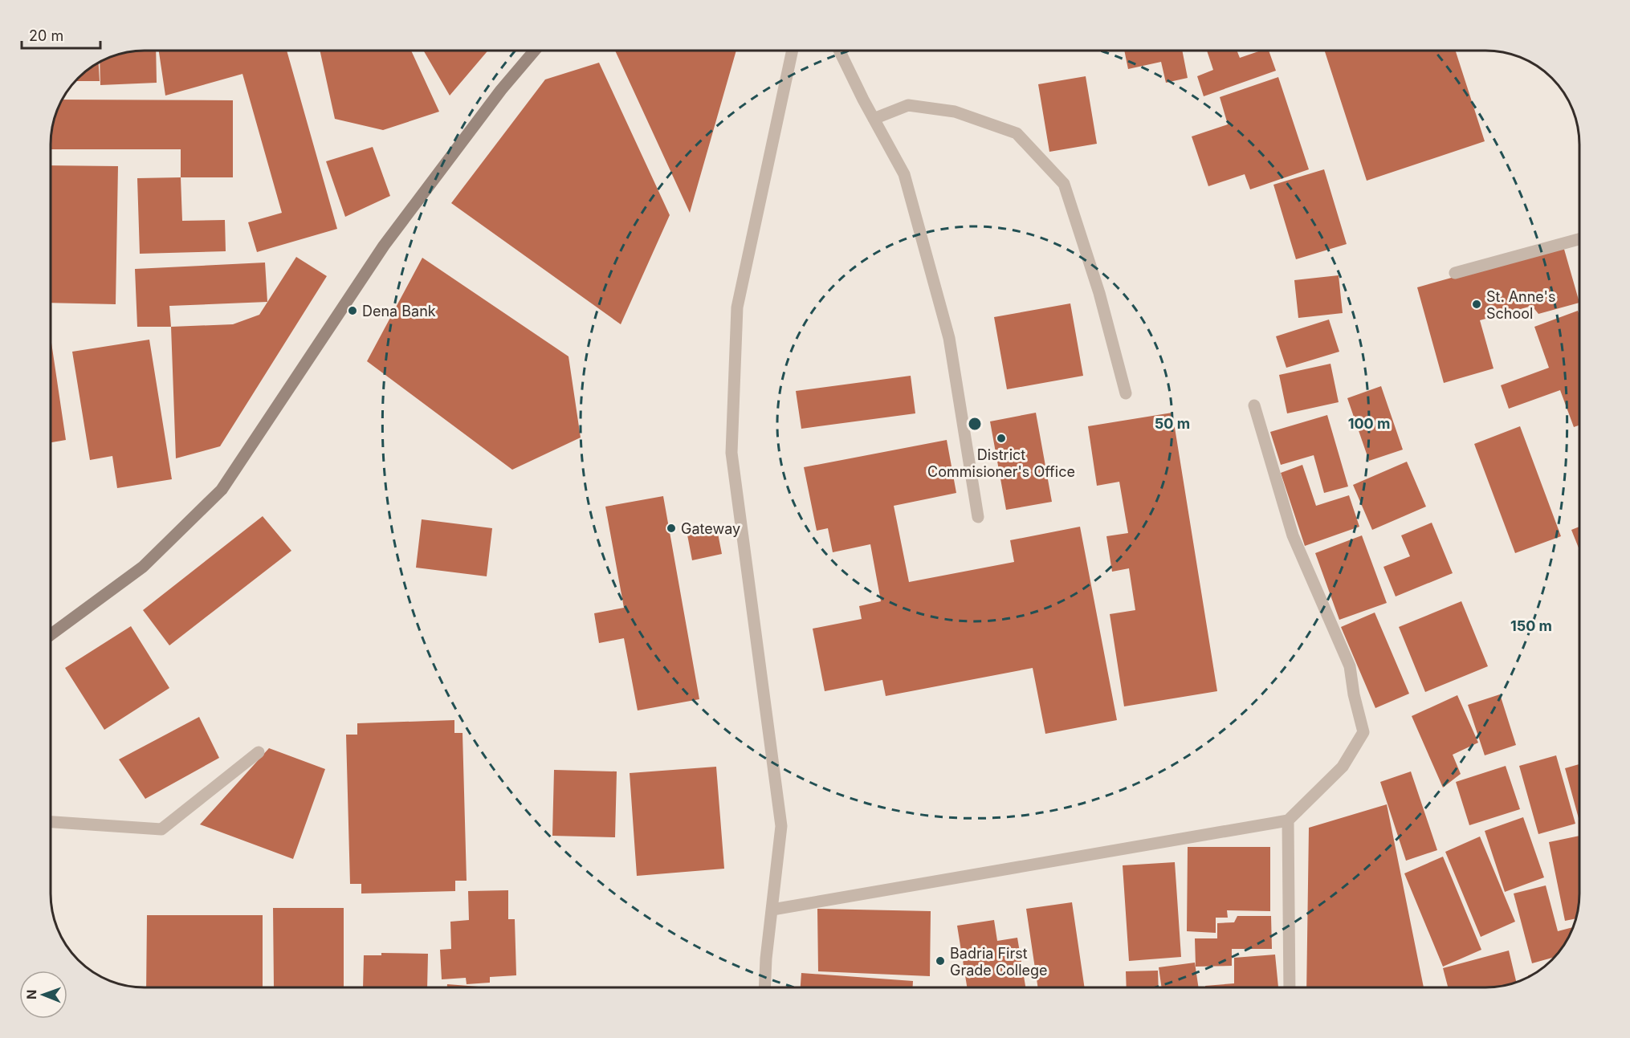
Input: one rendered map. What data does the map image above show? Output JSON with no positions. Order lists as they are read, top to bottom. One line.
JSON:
{"places":["St. Anne's School","Dena Bank","District Commisioner's Office","Gateway","Badria First Grade College"],"scale_bar":"20 m","north":"left","rings":["50 m","100 m","150 m"]}
